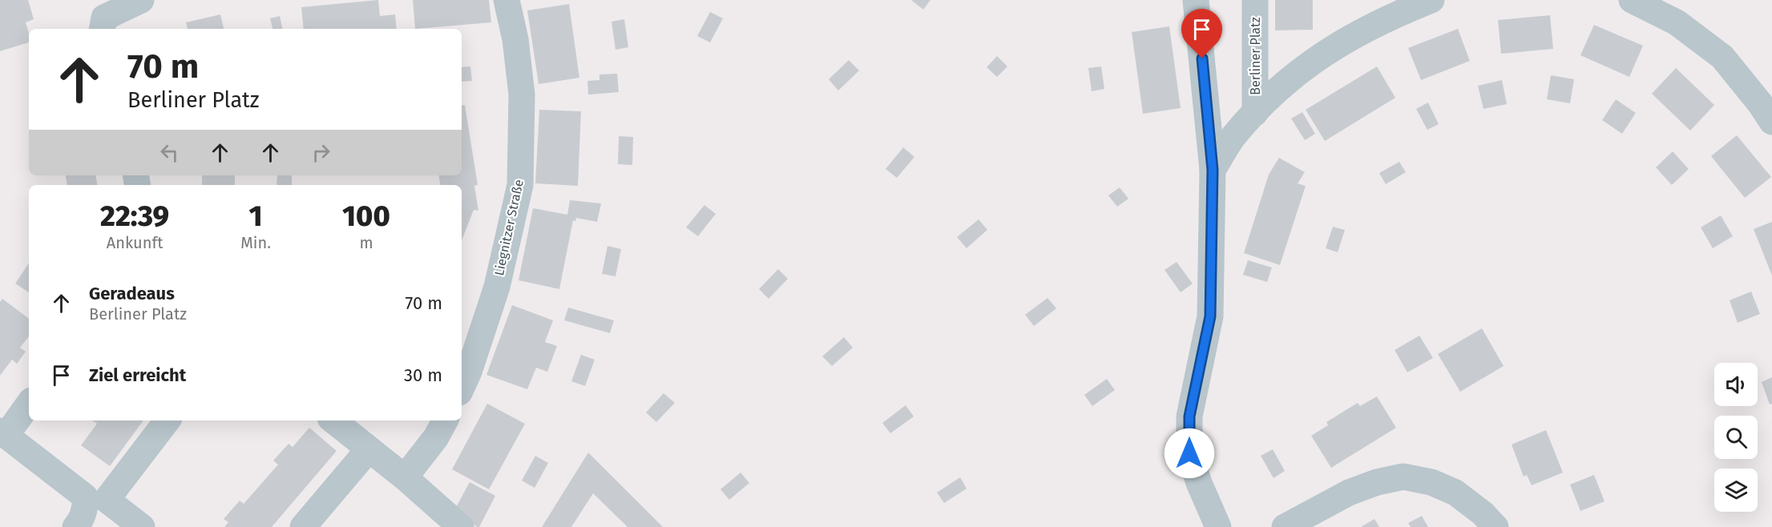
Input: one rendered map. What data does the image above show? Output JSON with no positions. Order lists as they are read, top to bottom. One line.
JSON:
{"streets":{"street":["Berliner Platz","Liegnitzer Straße"]},"page":{"turn":["70 m","Berliner Platz"],"eta":["22:39","Ankunft","1","Min.","100","m"],"list":[{"name":"Geradeaus","note":"Berliner Platz","value":"70 m"},{"name":"Ziel erreicht","value":"30 m"}]}}
